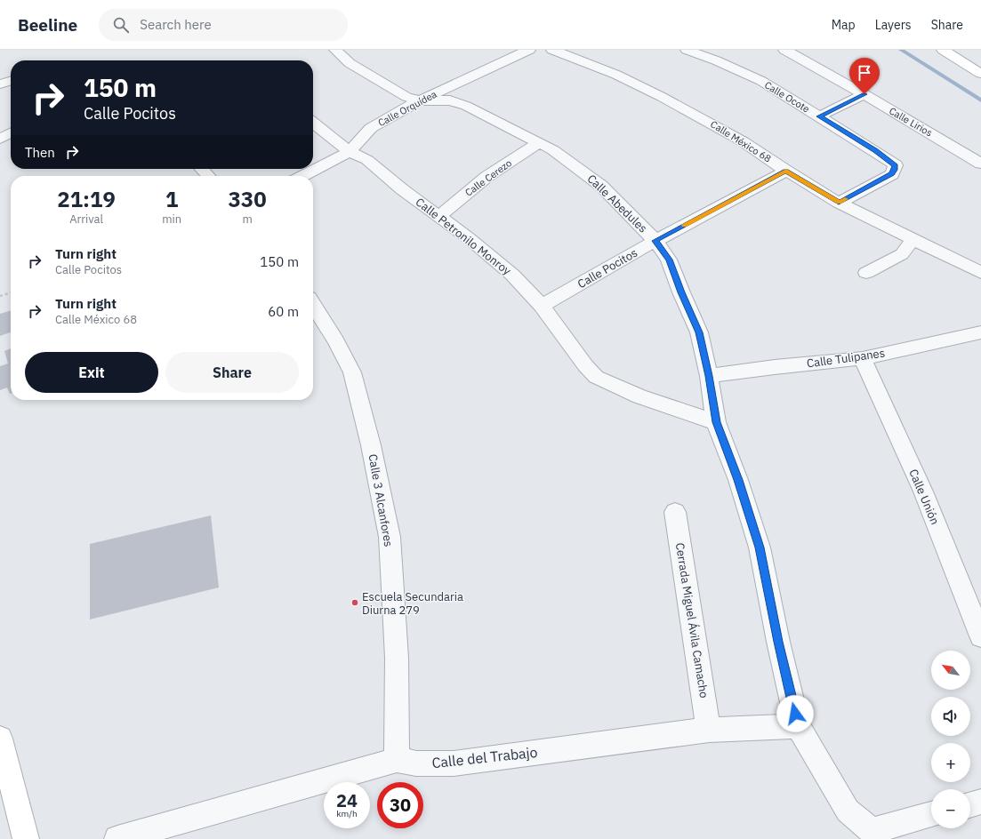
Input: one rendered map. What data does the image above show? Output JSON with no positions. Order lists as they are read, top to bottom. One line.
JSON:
{"streets":{"street":["Calle Ocote","Calle Orquídea","Calle Lirios","Calle México 68","Calle Cerezo","Calle Abedules","Calle Petronilo Monroy","Calle Pocitos","Calle Tulipanes","Calle Unión","Calle 3 Alcanfores","Cerrada Miguel Ávila Camacho","Calle del Trabajo"]},"crossings":[["Calle Ocote","Calle México 68"],["Calle Orquídea","Calle Abedules"],["Calle Orquídea","Calle Petronilo Monroy"],["Calle México 68","Calle Pocitos"],["Calle Cerezo","Calle Abedules"],["Calle Cerezo","Calle Petronilo Monroy"],["Calle Abedules","Calle Petronilo Monroy"],["Calle Abedules","Calle Pocitos"],["Calle Abedules","Calle Tulipanes"],["Calle Abedules","Calle del Trabajo"],["Calle Petronilo Monroy","Calle Pocitos"],["Calle Tulipanes","Calle Unión"],["Calle 3 Alcanfores","Calle del Trabajo"],["Cerrada Miguel Ávila Camacho","Calle del Trabajo"]],"places":["Escuela Secundaria Diurna 279"],"north":"top left","page":{"header":"Beeline","search":"Search here","nav":["Map","Layers","Share"],"turn":["150 m","Calle Pocitos"],"then":"Then","eta":["21:19","Arrival","1","min","330","m"],"list":[{"name":"Turn right","note":"Calle Pocitos","value":"150 m"},{"name":"Turn right","note":"Calle México 68","value":"60 m"}],"buttons":["Exit","Share"],"map_buttons":["+","−"],"speed":"24 km/h","limit":"30"}}
